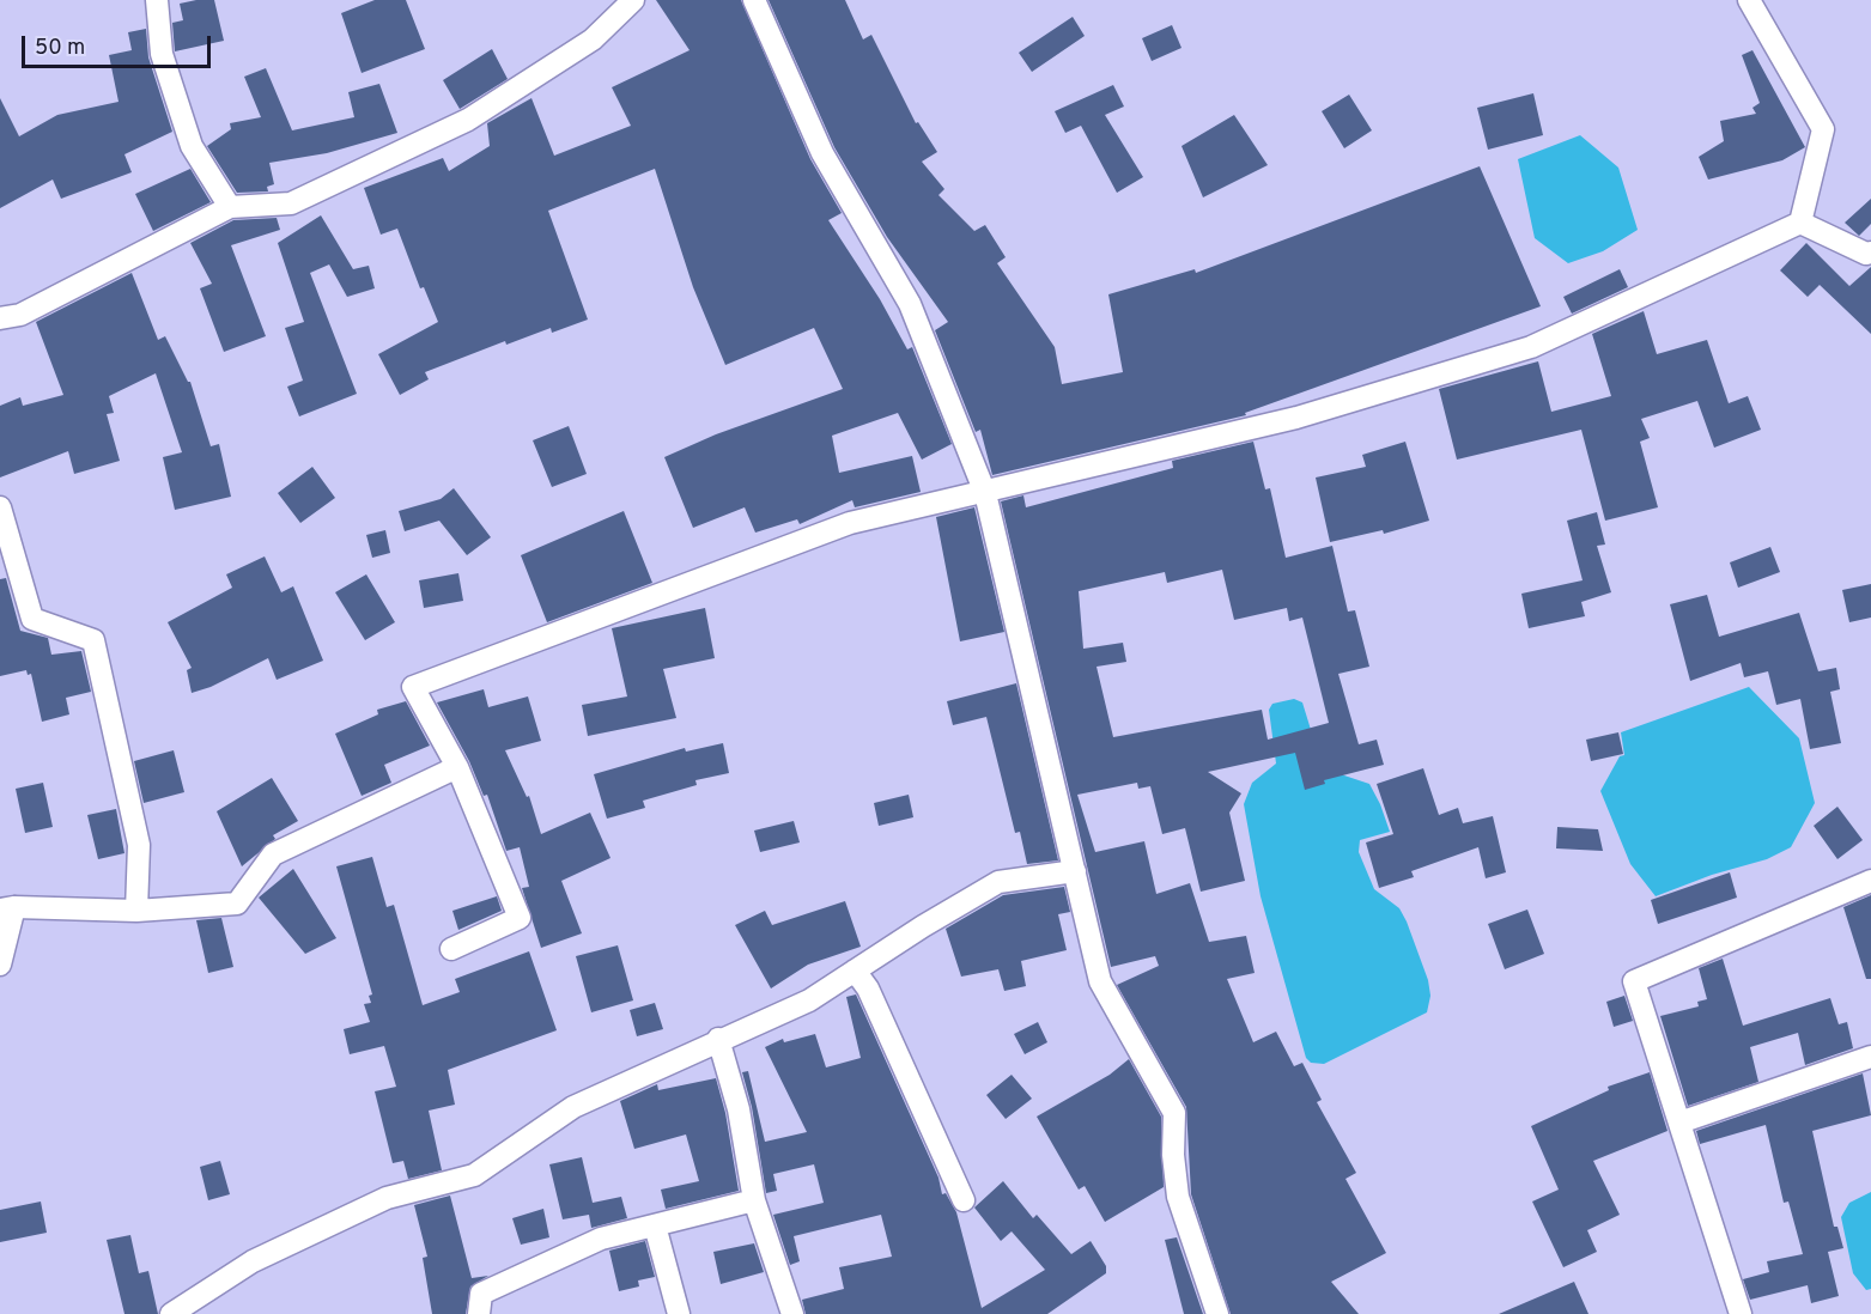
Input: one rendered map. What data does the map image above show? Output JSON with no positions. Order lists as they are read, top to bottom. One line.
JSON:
{"scale_bar":"50 m"}
